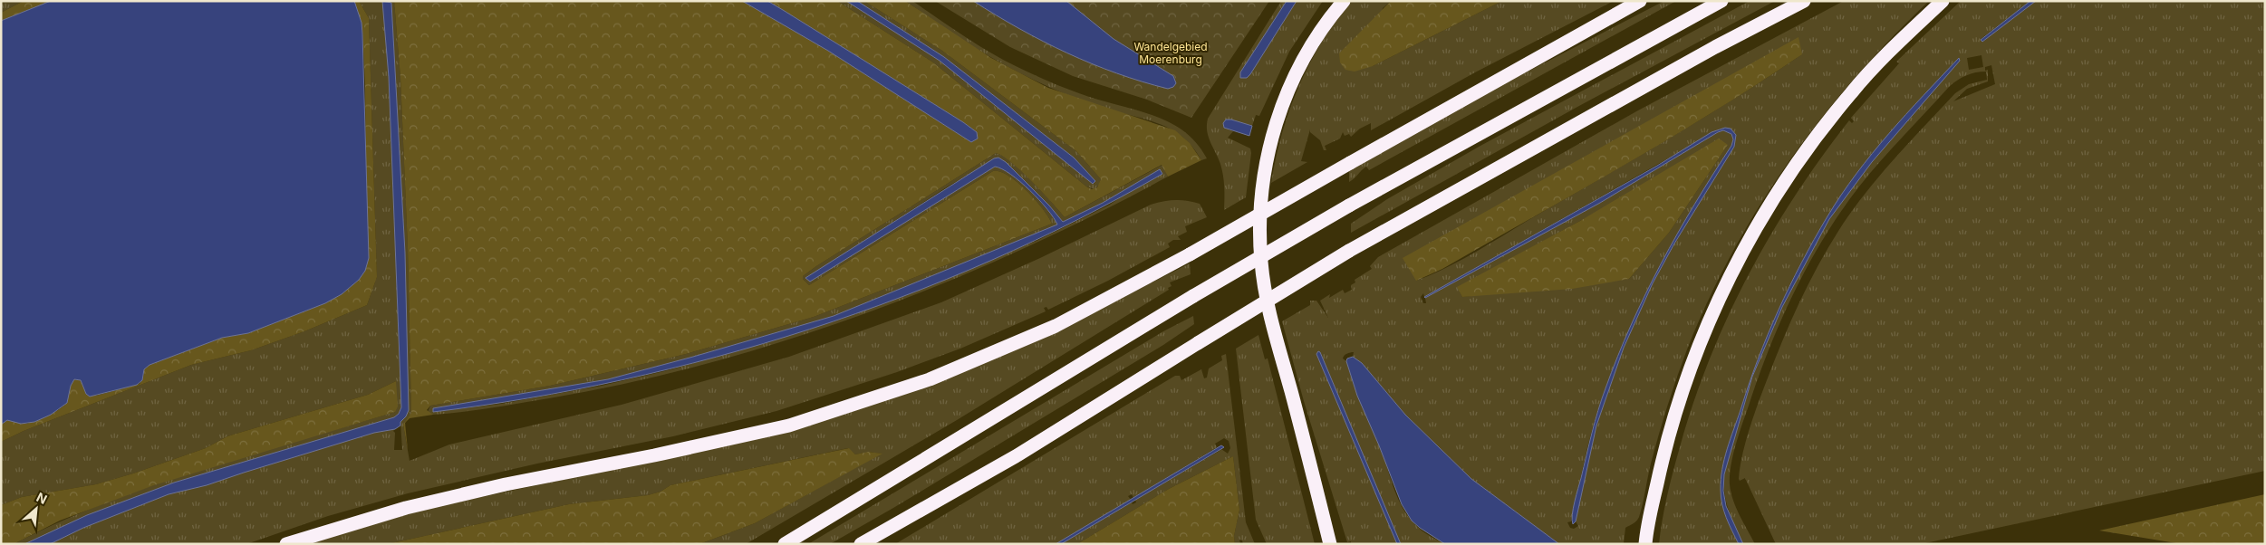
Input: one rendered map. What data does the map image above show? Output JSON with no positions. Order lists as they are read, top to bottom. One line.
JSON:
{"parks":["Wandelgebied Moerenburg"],"north":"top right"}
